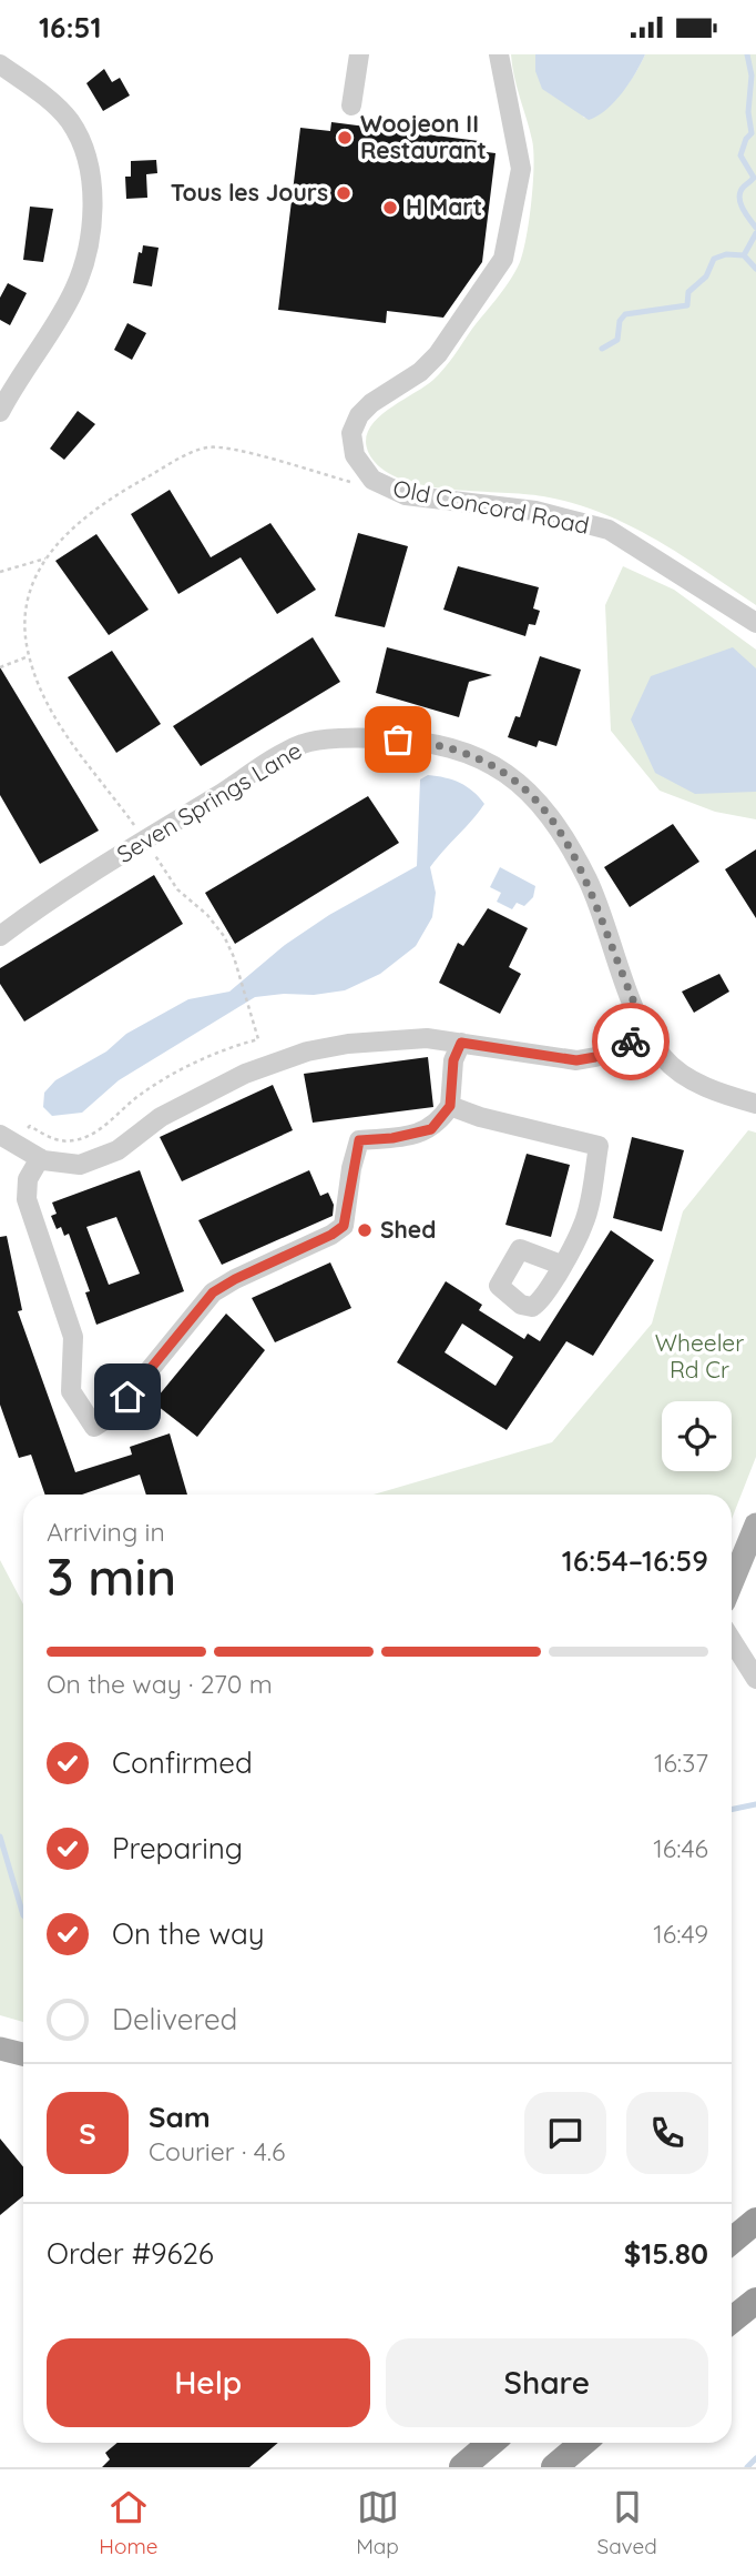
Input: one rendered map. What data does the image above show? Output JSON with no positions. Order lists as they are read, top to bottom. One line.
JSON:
{"streets":{"street":["Old Concord Road","Seven Springs Lane"]},"parks":["Wheeler Rd Cr"],"places":["Woojeon II Restaurant","Tous les Jours","H Mart","Shed"],"page":{"status":"16:51","heading":["3 min","Arriving in","16:54–16:59"],"panel":["Sam","Courier · 4.6","Order #9626","$15.80"],"bar":"On the way · 270 m","list":[["Confirmed","16:37"],["Preparing","16:46"],["On the way","16:49"],"Delivered"],"round":"S","buttons":["Help","Share"],"tabs":["Home","Map","Saved"]}}
